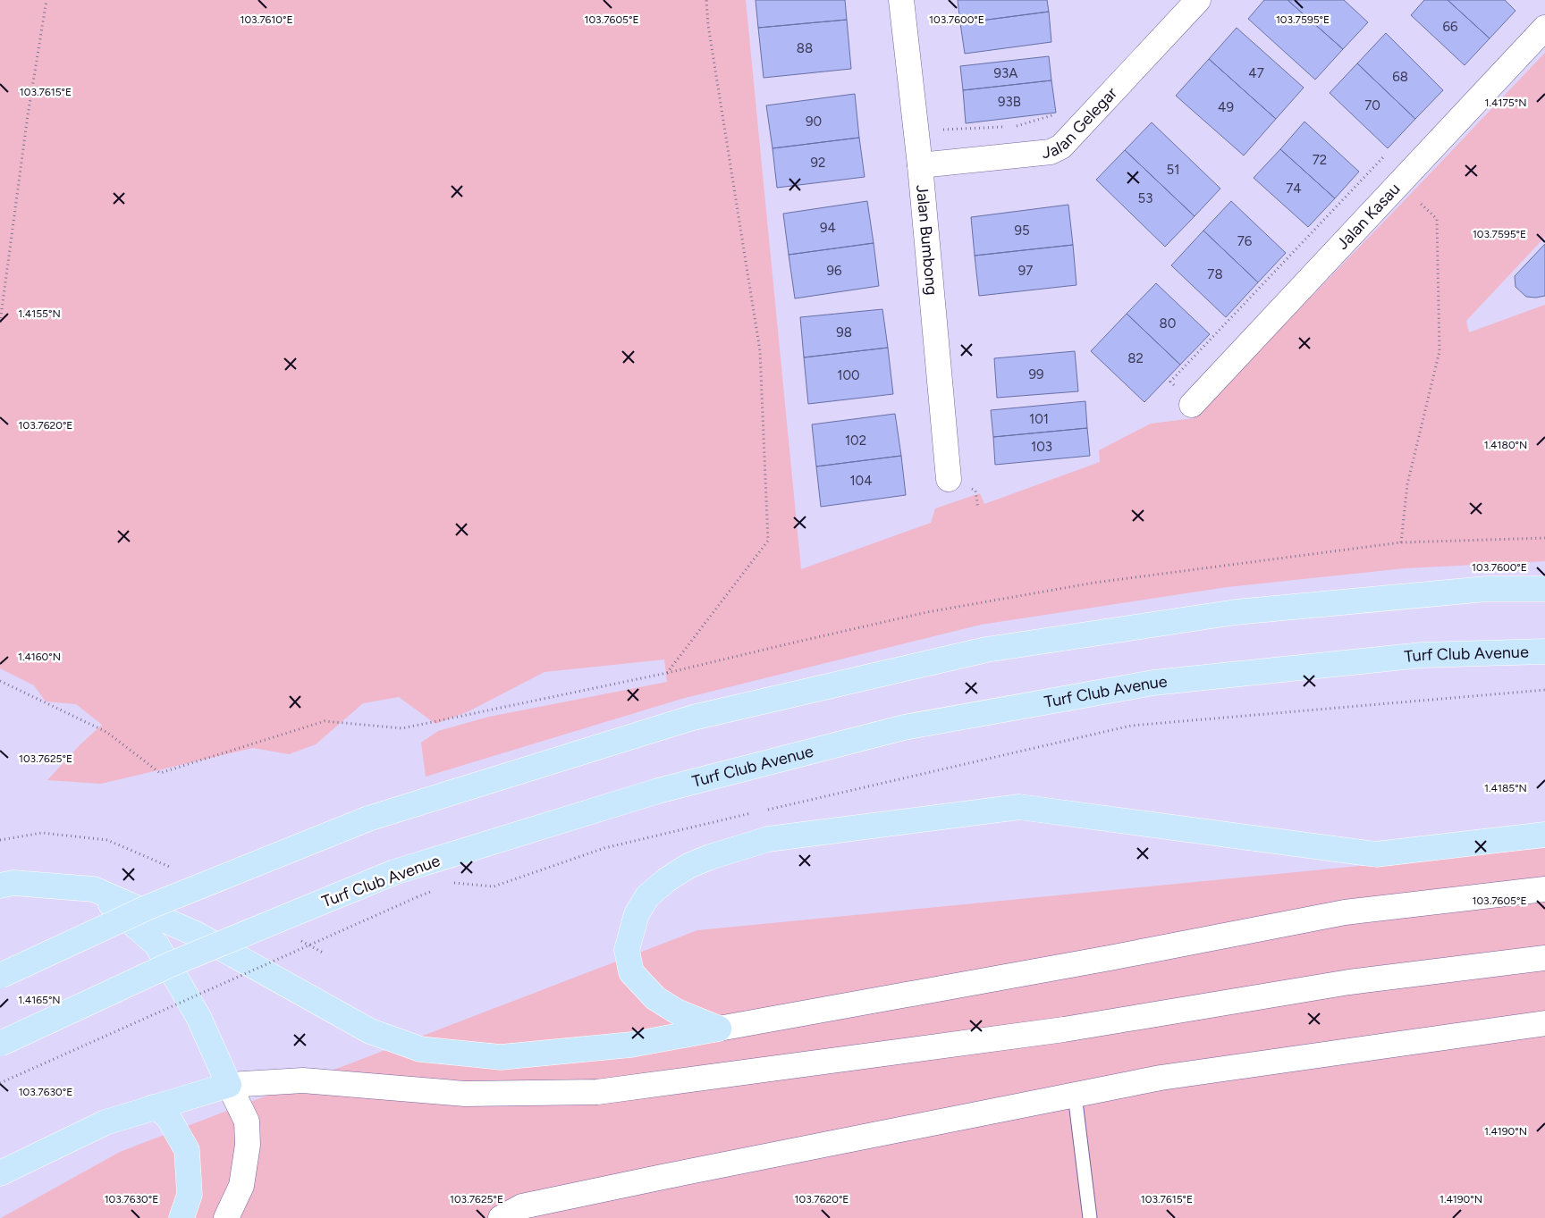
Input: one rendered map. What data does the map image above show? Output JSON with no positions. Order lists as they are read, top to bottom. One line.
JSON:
{"streets":{"main road":["Turf Club Avenue"],"street":["Jalan Gelegar","Jalan Kasau","Jalan Bumbong"]},"crossings":[["Jalan Gelegar","Jalan Bumbong"]],"house_numbers":["66","88","93A","47","68","93B","70","49","90","72","92","51","74","53","94","95","76","96","97","78","80","98","82","99","100","101","102","103","104"],"coordinates":["103.7610°E","103.7605°E","103.7595°E","103.7600°E","103.7615°E","1.4175°N","1.4155°N","103.7620°E","1.4180°N","1.4160°N","103.7625°E","1.4185°N","1.4165°N","103.7630°E","1.4190°N"]}
